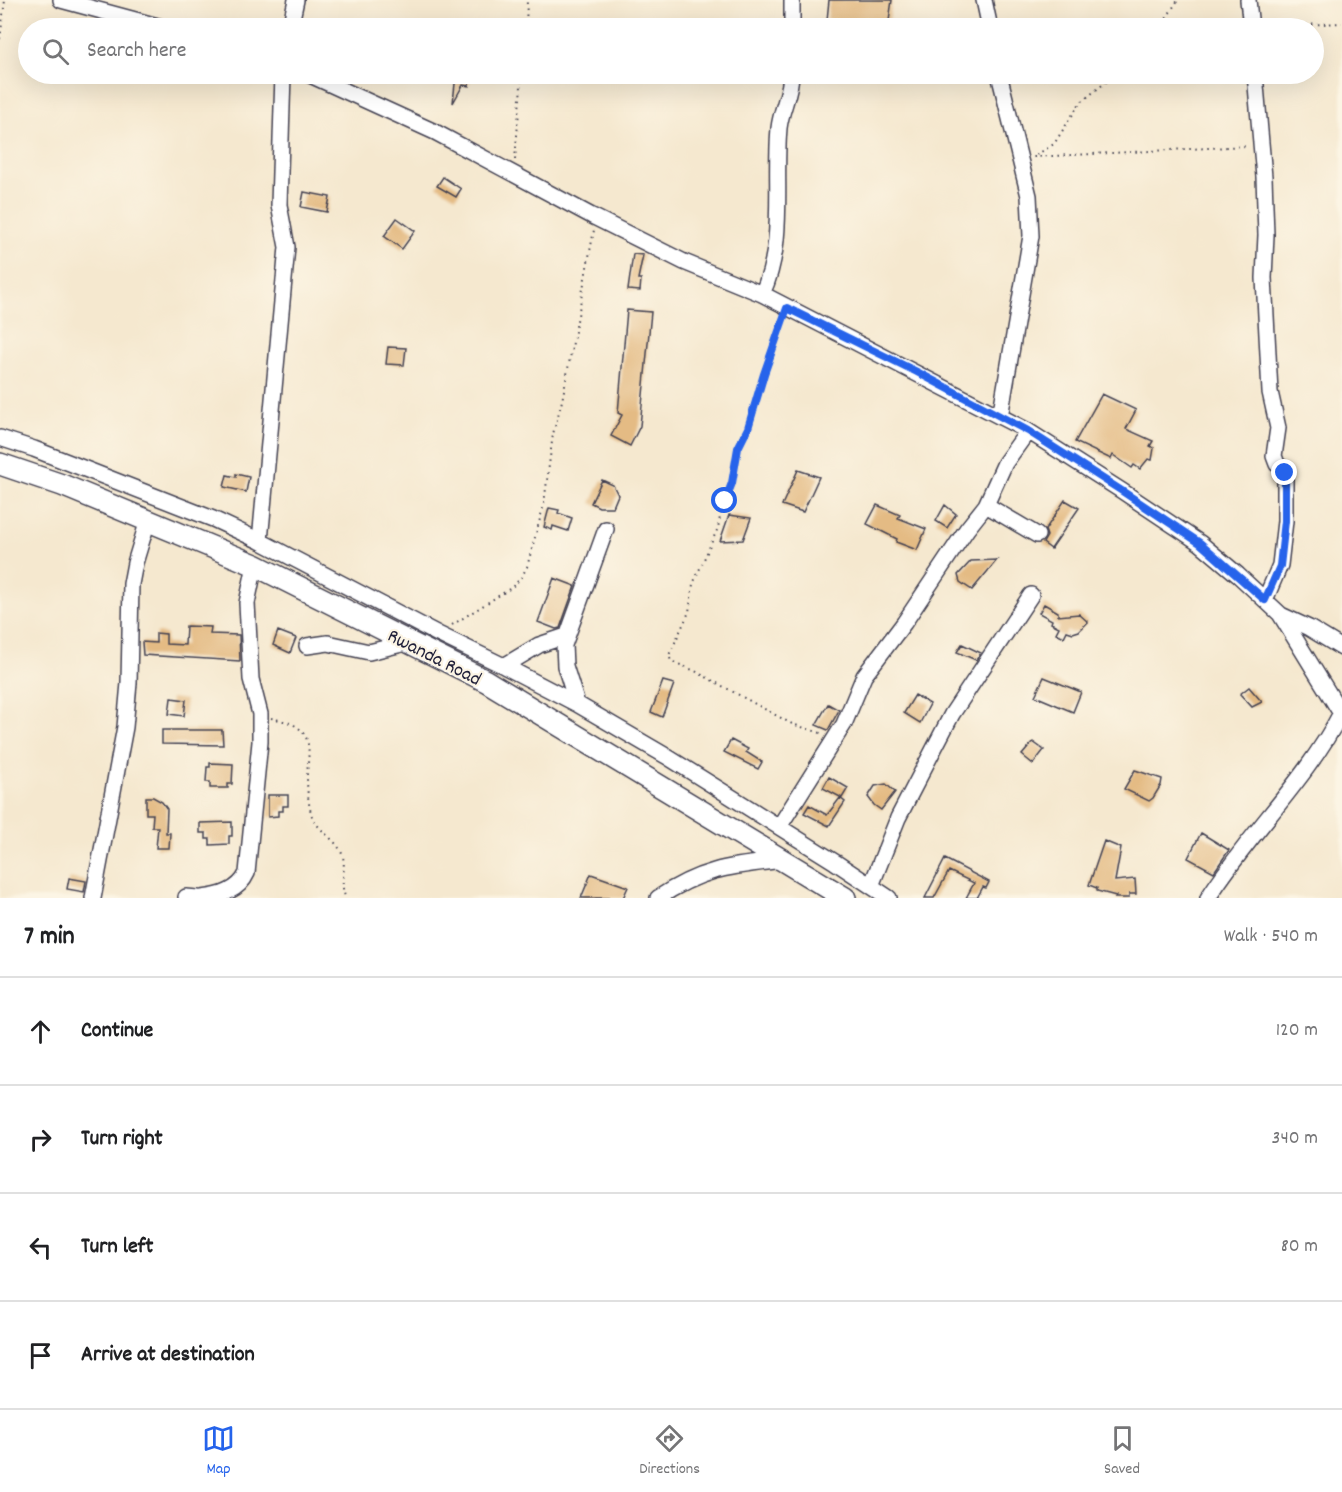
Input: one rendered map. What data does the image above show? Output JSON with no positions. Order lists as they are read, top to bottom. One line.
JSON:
{"streets":{"highway":["Rwanda Road"]},"page":{"search":"Search here","heading":["7 min","Walk · 540 m"],"list":[["Continue","120 m"],["Turn right","340 m"],["Turn left","80 m"],"Arrive at destination"],"nav":["Map","Directions","Saved"]}}
